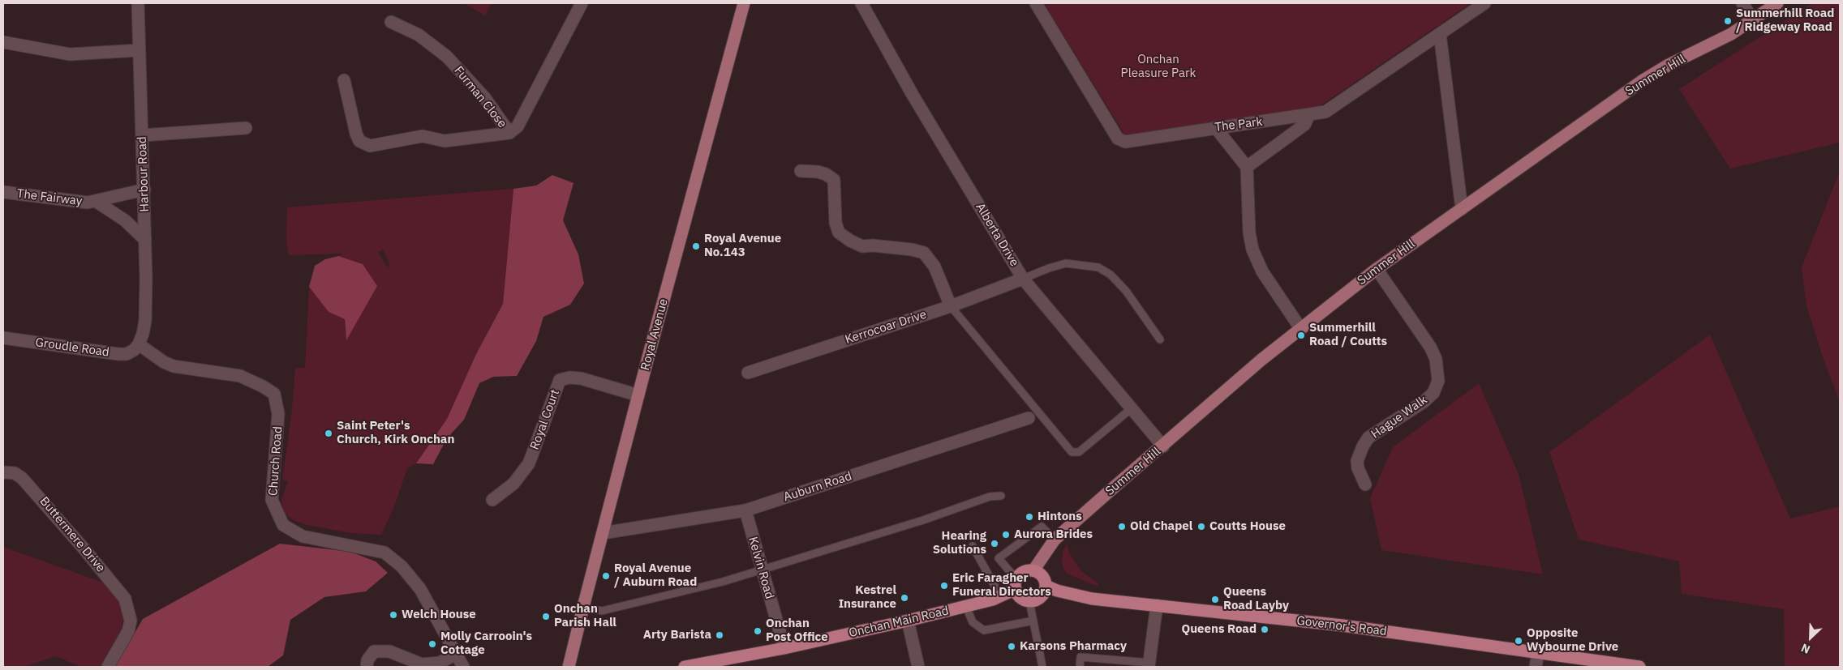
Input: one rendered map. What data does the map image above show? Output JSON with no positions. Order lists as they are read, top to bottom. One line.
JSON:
{"streets":{"highway":["Onchan Main Road","Governor's Road"],"main road":["Summer Hill","Royal Avenue"],"street":["Furman Close","The Park","Harbour Road","The Fairway","Alberta Drive","Kerrocoar Drive","Groudle Road","Hague Walk","Royal Court","Church Road","Auburn Road","Buttermere Drive","Kelvin Road"]},"crossings":[["Summer Hill","Alberta Drive"],["Summer Hill","Hague Walk"],["Summer Hill","Onchan Main Road"],["Summer Hill","Governor's Road"],["Harbour Road","The Fairway"],["Harbour Road","Groudle Road"],["Harbour Road","Church Road"],["Alberta Drive","Kerrocoar Drive"],["Royal Avenue","Royal Court"],["Royal Avenue","Auburn Road"],["Groudle Road","Church Road"],["Auburn Road","Kelvin Road"],["Kelvin Road","Onchan Main Road"],["Onchan Main Road","Governor's Road"]],"parks":["Onchan Pleasure Park"],"places":["Summerhill Road / Ridgeway Road","Royal Avenue No.143","Summerhill Road / Coutts","Saint Peter's Church, Kirk Onchan","Hintons","Old Chapel","Coutts House","Aurora Brides","Hearing Solutions","Royal Avenue / Auburn Road","Eric Faragher Funeral Directors","Kestrel Insurance","Queens Road Layby","Welch House","Onchan Parish Hall","Queens Road","Onchan Post Office","Arty Barista","Opposite Wybourne Drive","Molly Carrooin's Cottage","Karsons Pharmacy"],"north":"bottom left"}
